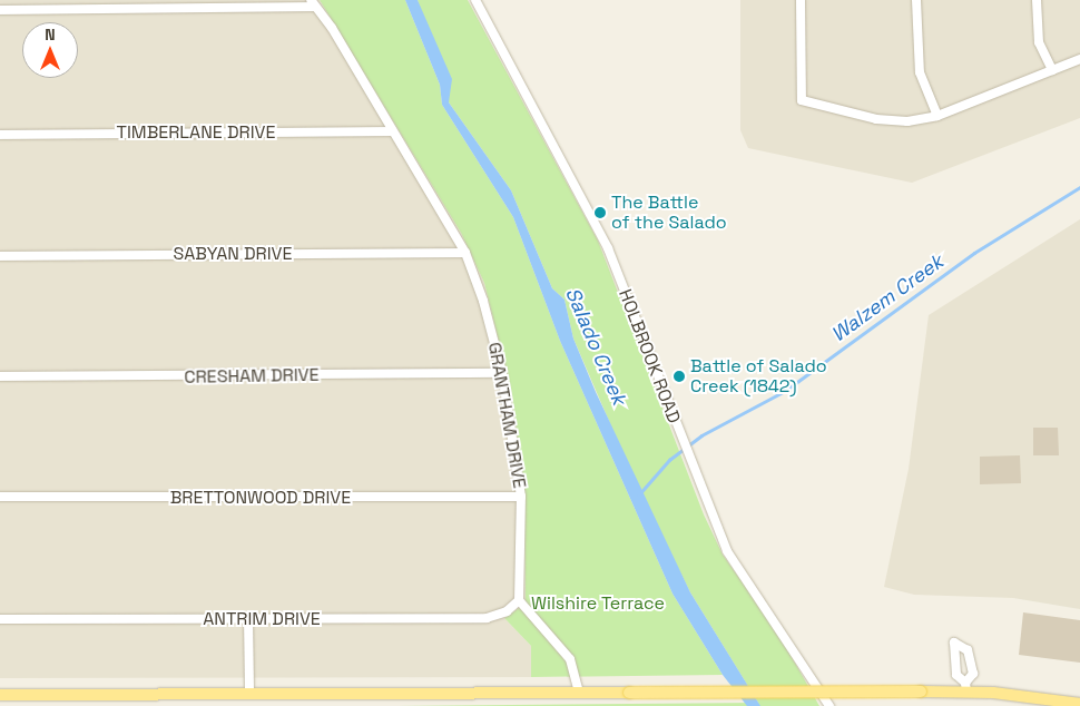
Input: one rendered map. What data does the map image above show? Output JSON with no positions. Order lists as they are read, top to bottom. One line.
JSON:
{"streets":{"street":["TIMBERLANE DRIVE","SABYAN DRIVE","HOLBROOK ROAD","CRESHAM DRIVE","GRANTHAM DRIVE","BRETTONWOOD DRIVE","ANTRIM DRIVE"]},"crossings":[["TIMBERLANE DRIVE","GRANTHAM DRIVE"],["SABYAN DRIVE","GRANTHAM DRIVE"],["CRESHAM DRIVE","GRANTHAM DRIVE"],["GRANTHAM DRIVE","BRETTONWOOD DRIVE"],["GRANTHAM DRIVE","ANTRIM DRIVE"]],"water":["Walzem Creek","Salado Creek"],"parks":["Wilshire Terrace"],"places":["The Battle of the Salado","Battle of Salado Creek (1842)"],"north":"top"}
